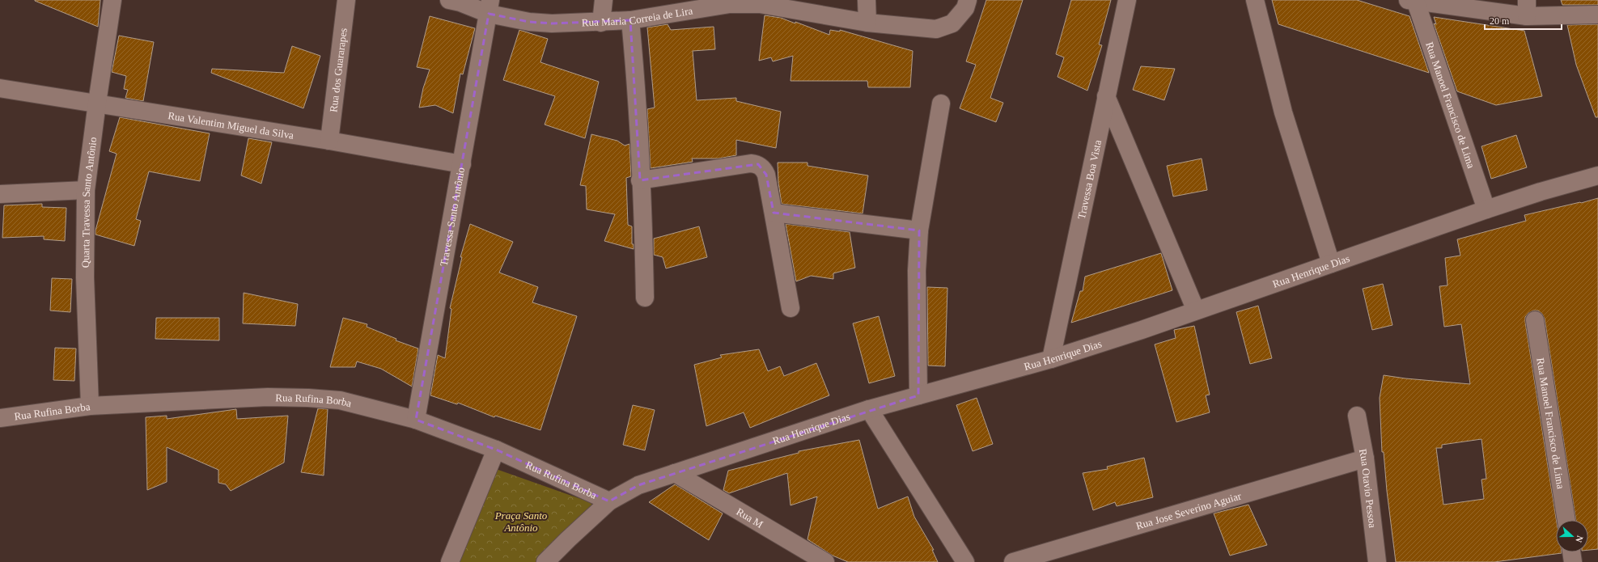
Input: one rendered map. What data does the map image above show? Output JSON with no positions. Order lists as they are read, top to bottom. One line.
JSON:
{"streets":{"street":["Rua Maria Correia de Lira","Rua dos Guararapes","Rua Manoel Francisco de Lima","Rua Valentim Miguel da Silva","Travessa Boa Vista","Quarta Travessa Santo Antônio","Travessa Santo Antônio","Rua Henrique Dias","Rua Rufina Borba","Rua Otavio Pessoa","Rua Jose Severino Aguiar","Rua M"]},"crossings":[["Rua Maria Correia de Lira","Travessa Santo Antônio"],["Rua dos Guararapes","Rua Valentim Miguel da Silva"],["Rua Manoel Francisco de Lima","Rua Henrique Dias"],["Rua Valentim Miguel da Silva","Quarta Travessa Santo Antônio"],["Rua Valentim Miguel da Silva","Travessa Santo Antônio"],["Travessa Boa Vista","Rua Henrique Dias"],["Quarta Travessa Santo Antônio","Rua Rufina Borba"],["Travessa Santo Antônio","Rua Rufina Borba"],["Rua Henrique Dias","Rua Rufina Borba"],["Rua Henrique Dias","Rua M"],["Rua Otavio Pessoa","Rua Jose Severino Aguiar"]],"parks":["Praça Santo Antônio"],"scale_bar":"20 m","north":"right"}
